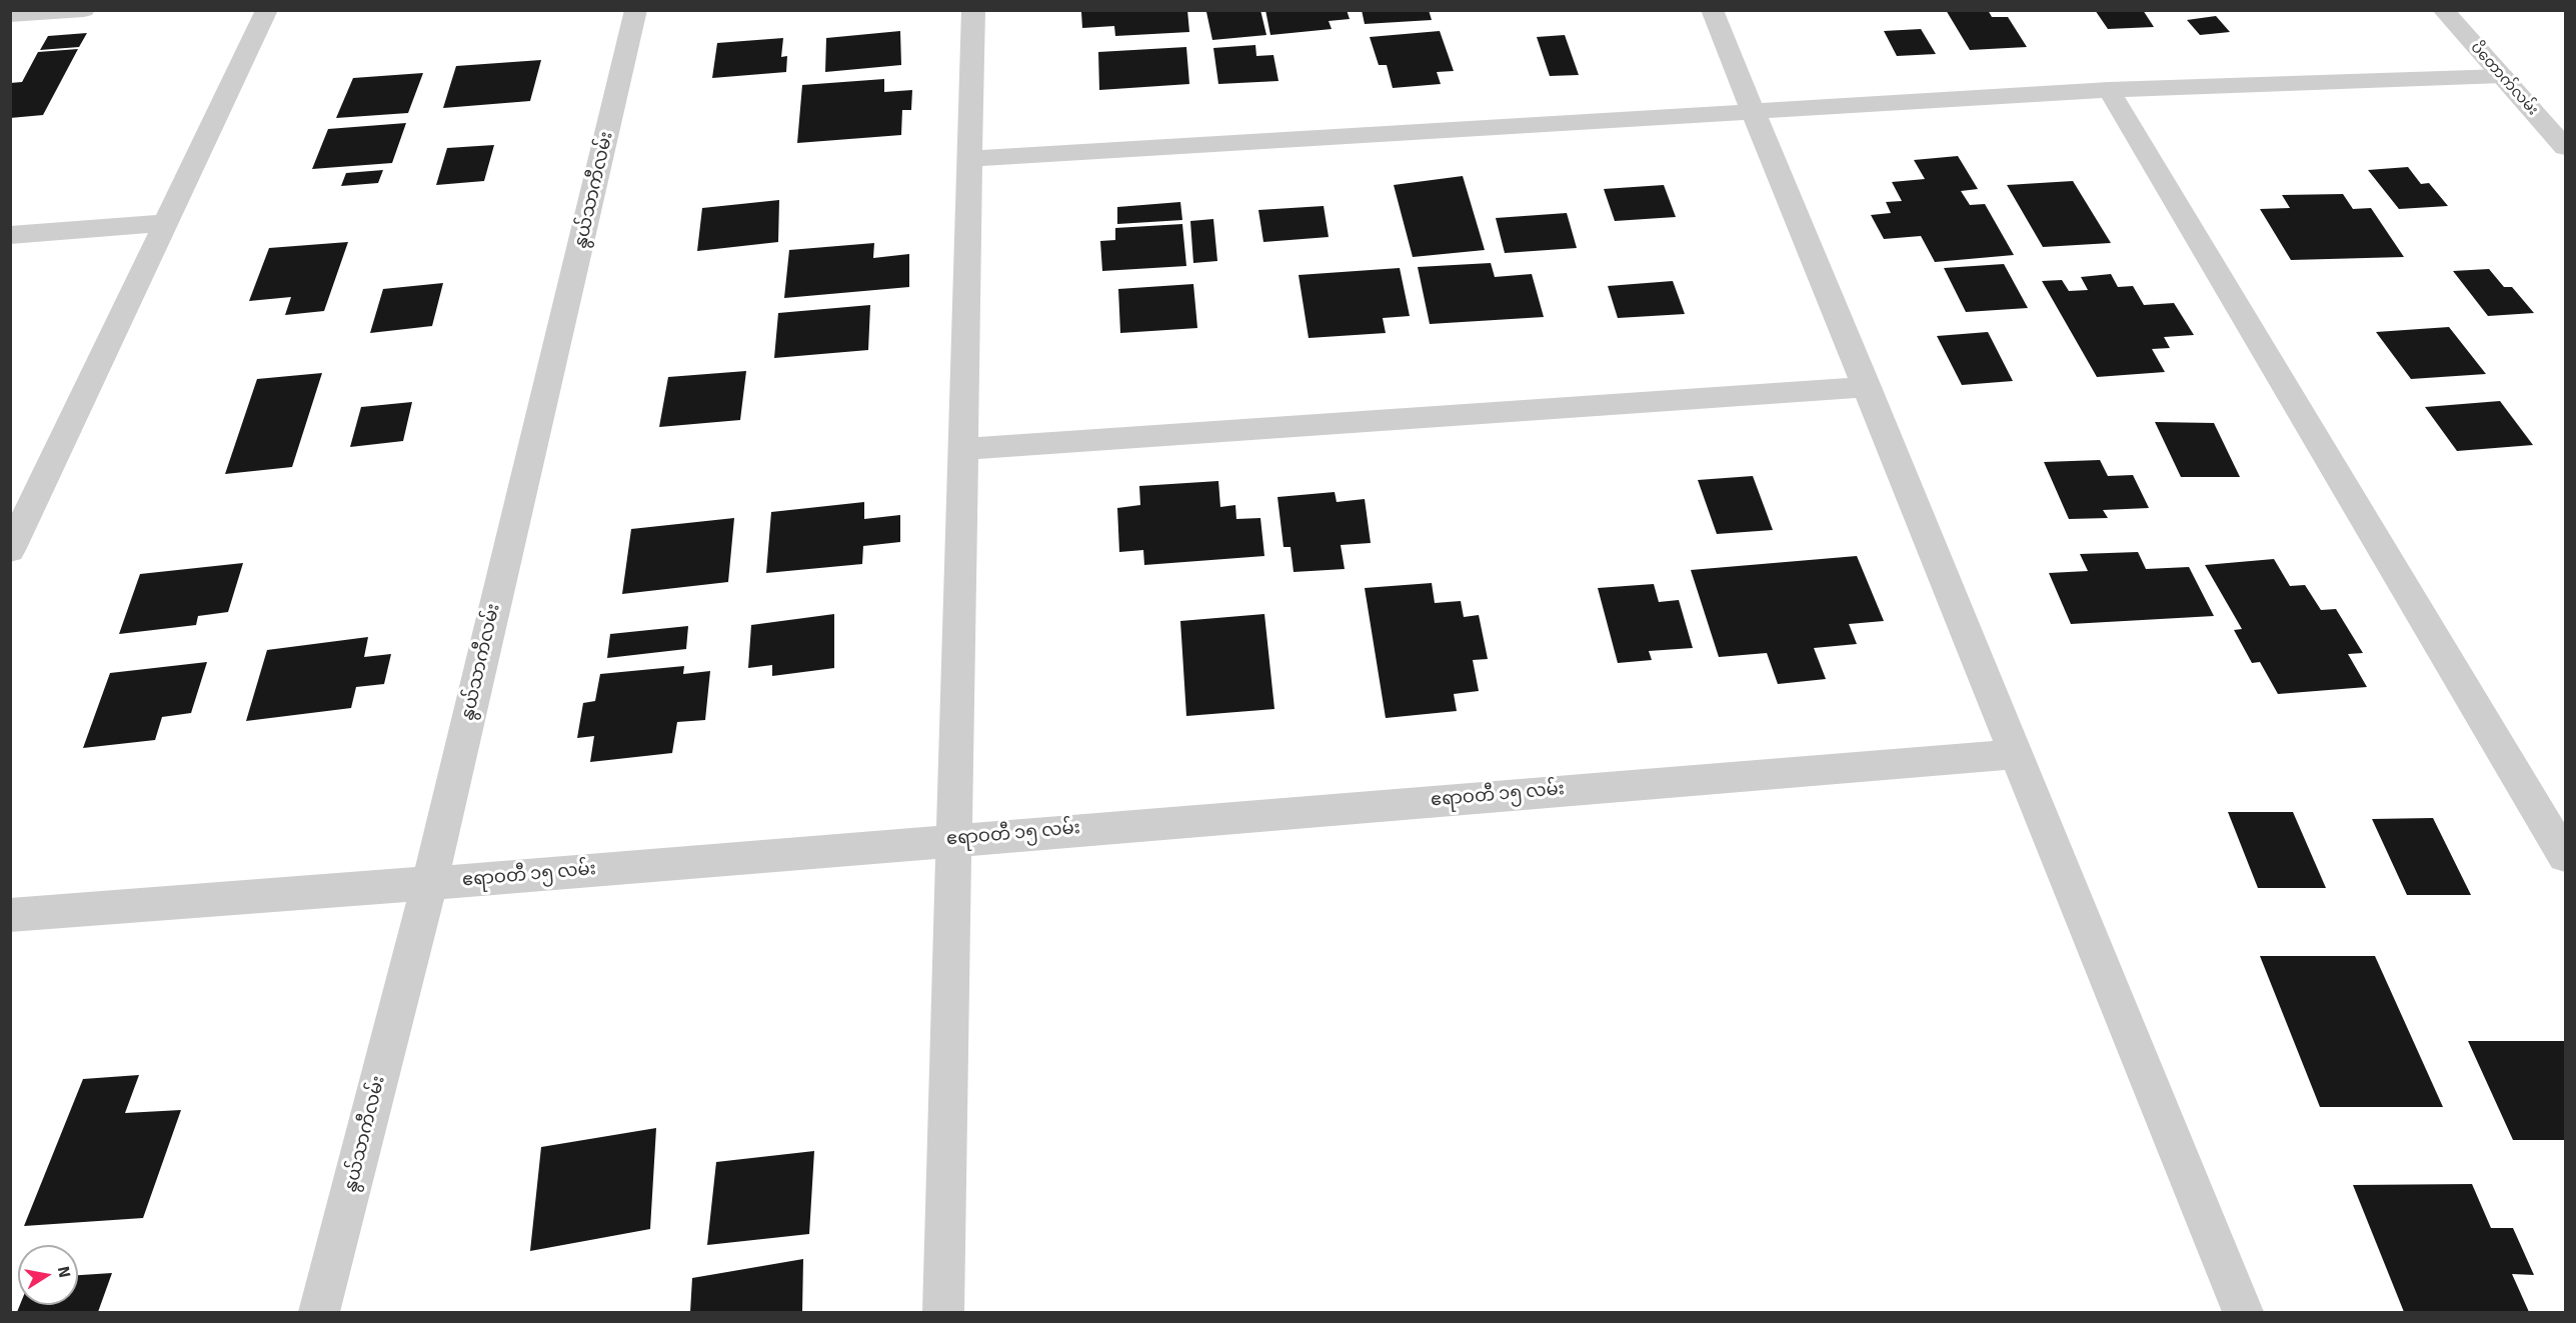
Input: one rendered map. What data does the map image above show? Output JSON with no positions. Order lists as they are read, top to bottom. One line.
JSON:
{"streets":{"street":["ပိတောက်လမ်း","နွယ်သာကီလမ်း","ဧရာဝတီ ၁၅ လမ်း"]},"crossings":[["နွယ်သာကီလမ်း","ဧရာဝတီ ၁၅ လမ်း"]],"north":"right"}
